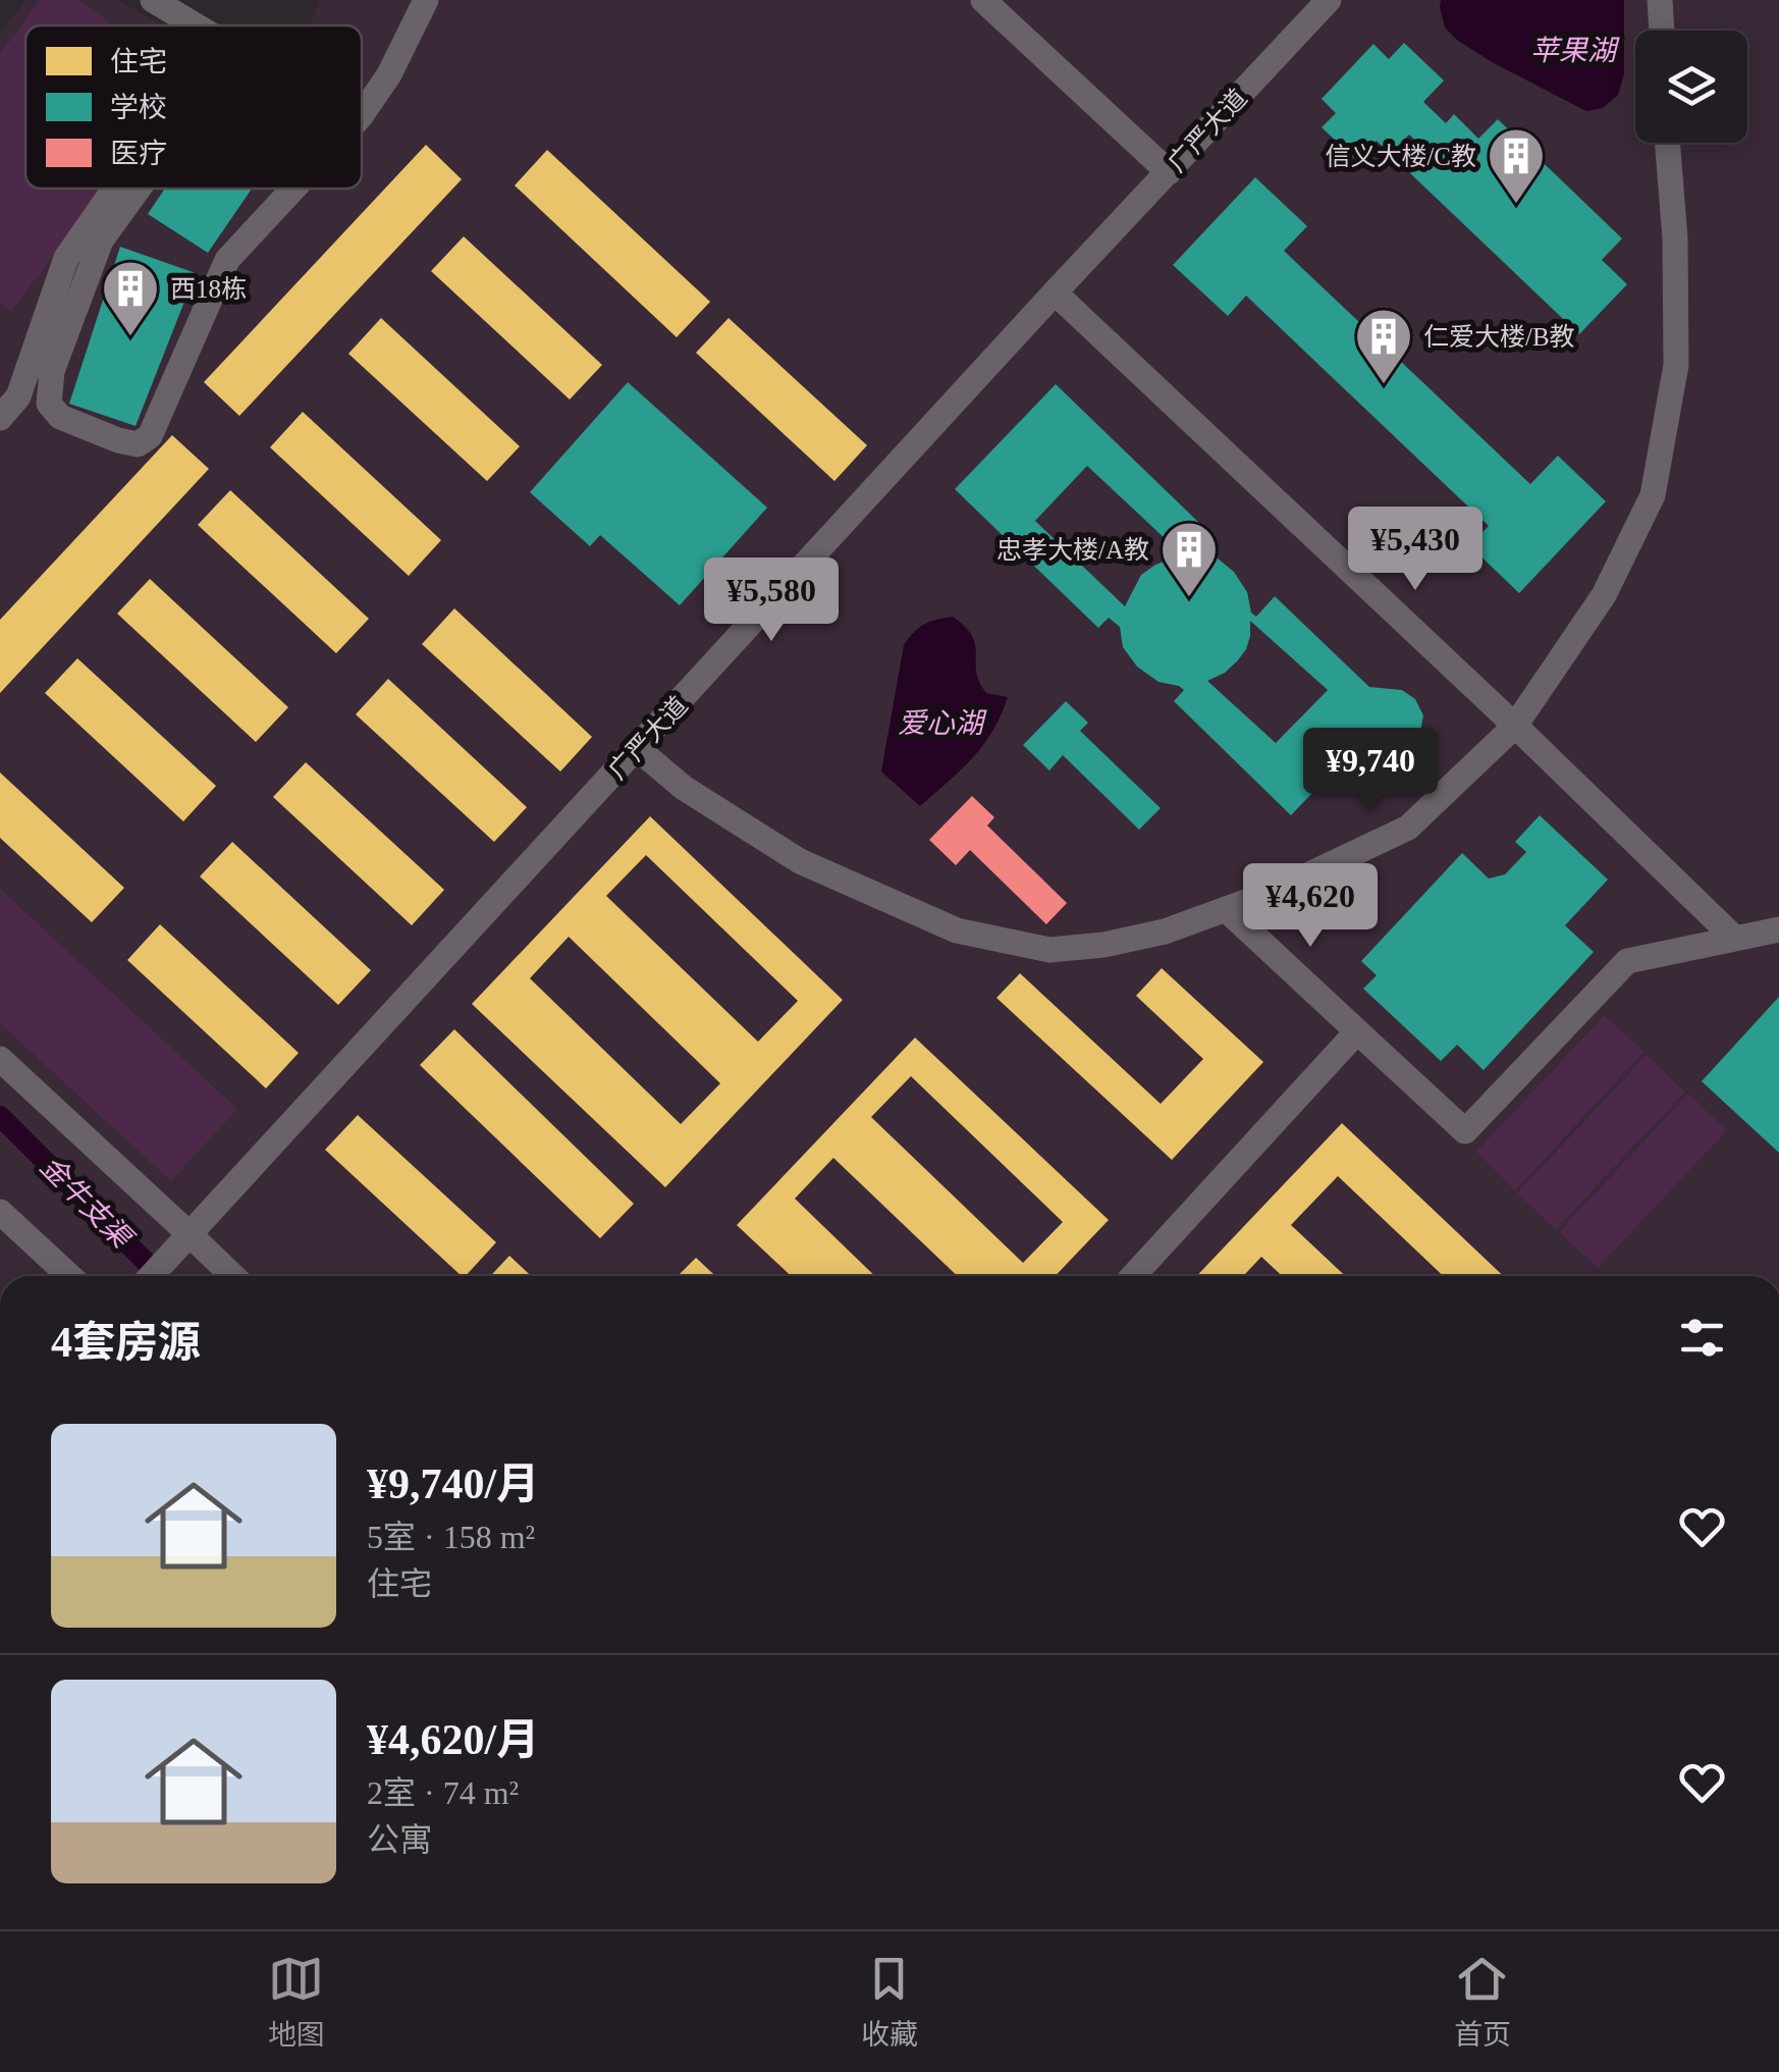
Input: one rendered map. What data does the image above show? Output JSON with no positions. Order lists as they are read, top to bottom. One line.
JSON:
{"streets":{"street":["广严大道"]},"water":["苹果湖","爱心湖","金牛支渠"],"places":{"building":["信义大楼/C教","西18栋","仁爱大楼/B教","忠孝大楼/A教"]},"legend":["住宅","学校","医疗"],"page":{"price":["¥5,430","¥5,580","¥9,740","¥4,620"],"heading":"4套房源","list":[{"name":"¥9,740/月","note":"5室 · 158 m² · 住宅"},{"name":"¥4,620/月","note":"2室 · 74 m² · 公寓"}],"tabs":["地图","收藏","首页"]}}
